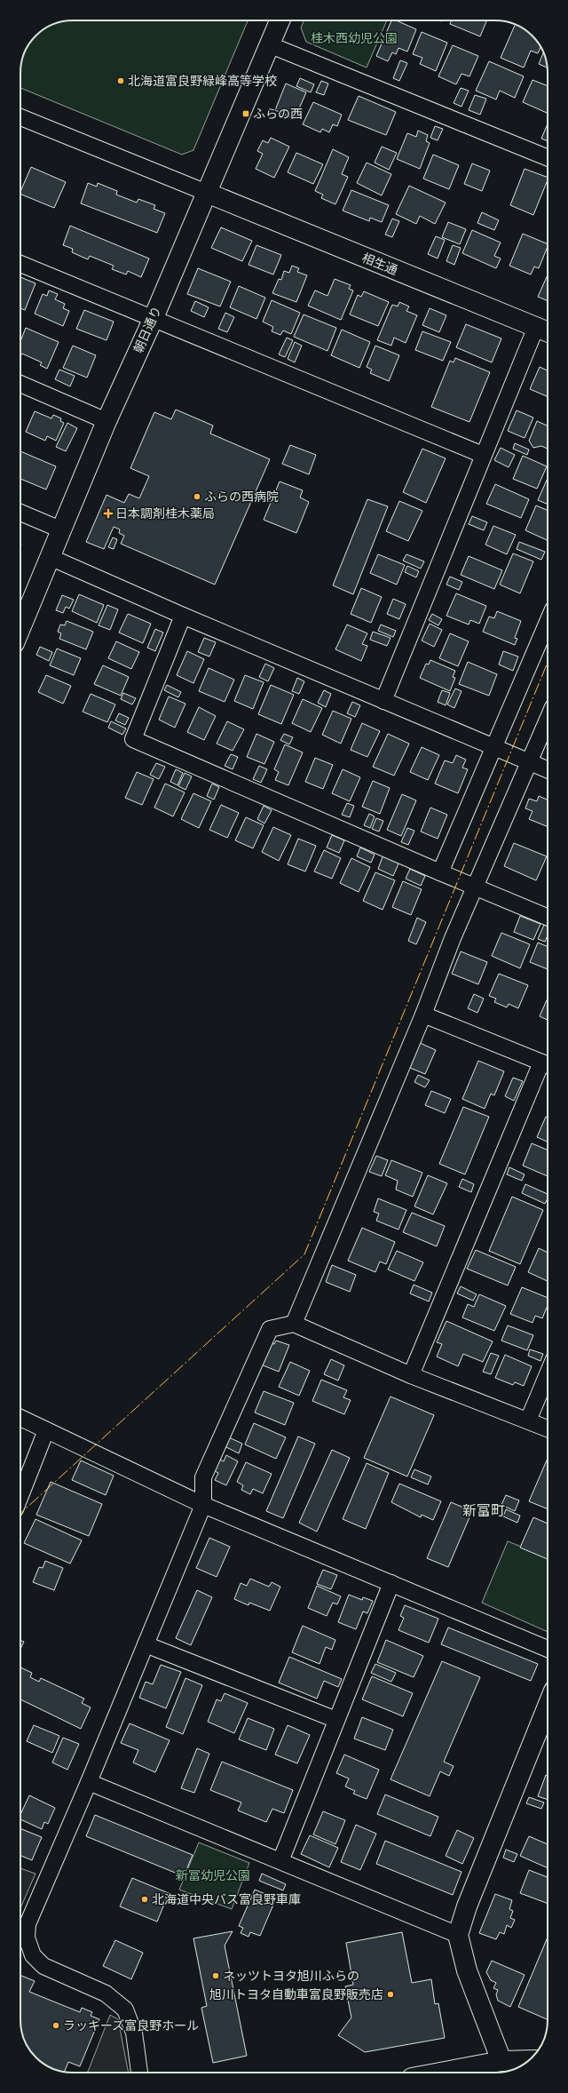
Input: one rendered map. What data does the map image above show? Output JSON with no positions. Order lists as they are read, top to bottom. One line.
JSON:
{"streets":{"main road":["相生通","朝日通り"]},"crossings":[["相生通","朝日通り"]],"districts":["新富町"],"parks":["桂木西幼児公園","新冨幼児公園"],"places":{"other":["北海道富良野緑峰高等学校","ふらの西病院","北海道中央バス富良野車庫","ネッツトヨタ旭川ふらの","旭川トヨタ自動車富良野販売店","ラッキーズ富良野ホール"],"transit":["ふらの西"],"health":["日本調剤桂木薬局"]}}
